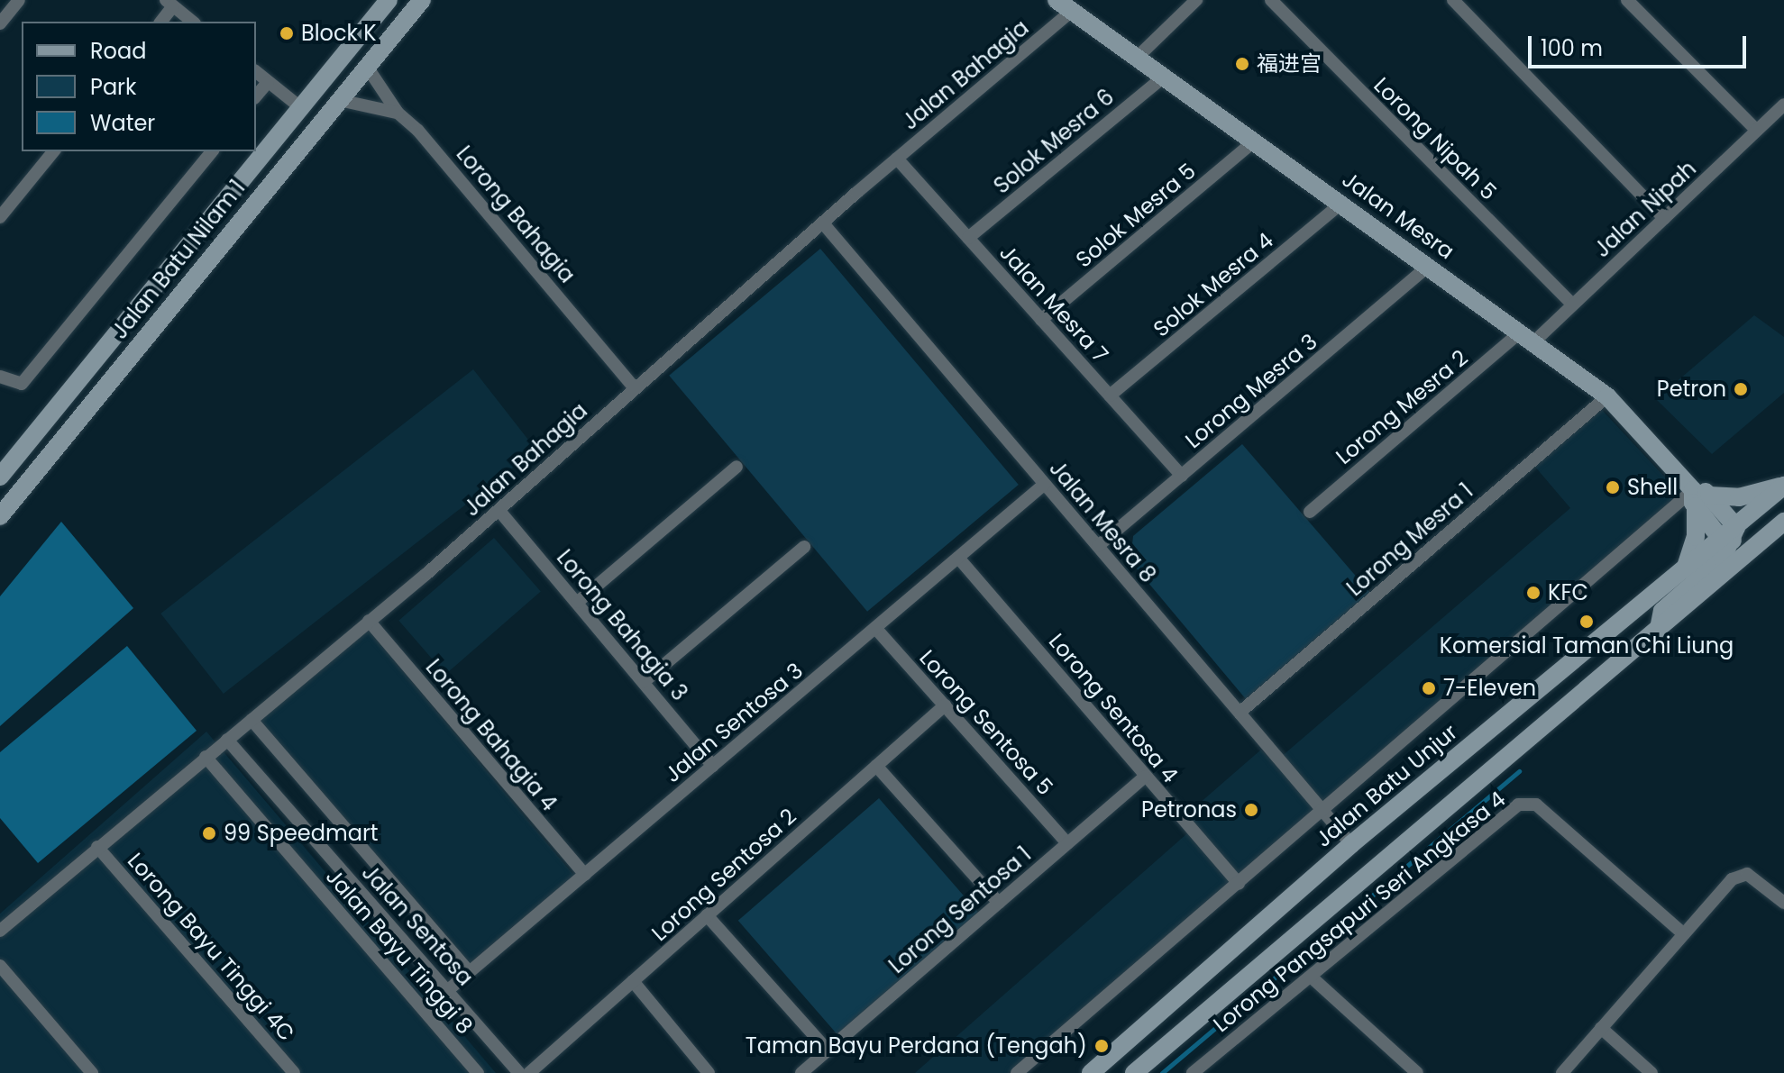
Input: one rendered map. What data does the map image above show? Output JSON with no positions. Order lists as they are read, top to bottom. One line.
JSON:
{"streets":{"main road":["Jalan Mesra","Jalan Batu Nilam 1","Jalan Batu Unjur"],"street":["Jalan Bahagia","Lorong Nipah 5","Solok Mesra 6","Jalan Nipah","Lorong Bahagia","Solok Mesra 5","Solok Mesra 4","Jalan Mesra 7","Lorong Mesra 3","Lorong Mesra 2","Jalan Mesra 8","Lorong Mesra 1","Lorong Bahagia 3","Lorong Sentosa 4","Jalan Sentosa 3","Lorong Sentosa 5","Lorong Bahagia 4","Lorong Sentosa 2","Lorong Sentosa 1","Lorong Pangsapuri Seri Angkasa 4","Jalan Sentosa","Lorong Bayu Tinggi 4C","Jalan Bayu Tinggi 8"]},"crossings":[["Jalan Bahagia","Lorong Bahagia"],["Jalan Bahagia","Jalan Mesra"],["Jalan Bahagia","Jalan Mesra 7"],["Jalan Bahagia","Jalan Mesra 8"],["Jalan Bahagia","Lorong Bahagia 3"],["Jalan Bahagia","Lorong Bahagia 4"],["Jalan Bahagia","Jalan Sentosa"],["Jalan Bahagia","Lorong Bayu Tinggi 4C"],["Jalan Bahagia","Jalan Bayu Tinggi 8"],["Lorong Nipah 5","Jalan Nipah"],["Solok Mesra 6","Jalan Mesra"],["Solok Mesra 6","Jalan Mesra 7"],["Jalan Nipah","Jalan Mesra"],["Jalan Nipah","Lorong Mesra 2"],["Lorong Bahagia","Jalan Batu Nilam 1"],["Solok Mesra 5","Jalan Mesra"],["Solok Mesra 5","Jalan Mesra 7"],["Jalan Mesra","Solok Mesra 4"],["Jalan Mesra","Lorong Mesra 3"],["Jalan Mesra","Lorong Mesra 2"],["Jalan Mesra","Lorong Mesra 1"],["Jalan Mesra","Jalan Batu Unjur"],["Solok Mesra 4","Jalan Mesra 7"],["Jalan Mesra 7","Lorong Mesra 3"],["Lorong Mesra 3","Jalan Mesra 8"],["Jalan Mesra 8","Lorong Mesra 1"],["Jalan Mesra 8","Jalan Sentosa 3"],["Jalan Mesra 8","Jalan Batu Unjur"],["Lorong Bahagia 3","Jalan Sentosa 3"],["Lorong Sentosa 4","Jalan Sentosa 3"],["Lorong Sentosa 4","Jalan Batu Unjur"],["Lorong Sentosa 4","Lorong Sentosa 1"],["Jalan Sentosa 3","Lorong Sentosa 5"],["Jalan Sentosa 3","Lorong Bahagia 4"],["Jalan Sentosa 3","Jalan Sentosa"],["Lorong Sentosa 5","Lorong Sentosa 2"],["Lorong Sentosa 5","Lorong Sentosa 1"]],"places":["Block K","福进宫","Petron","Shell","KFC","Komersial Taman Chi Liung","7-Eleven","Petronas","99 Speedmart","Taman Bayu Perdana (Tengah)"],"legend":["Road","Park","Water"],"scale_bar":"100 m"}
